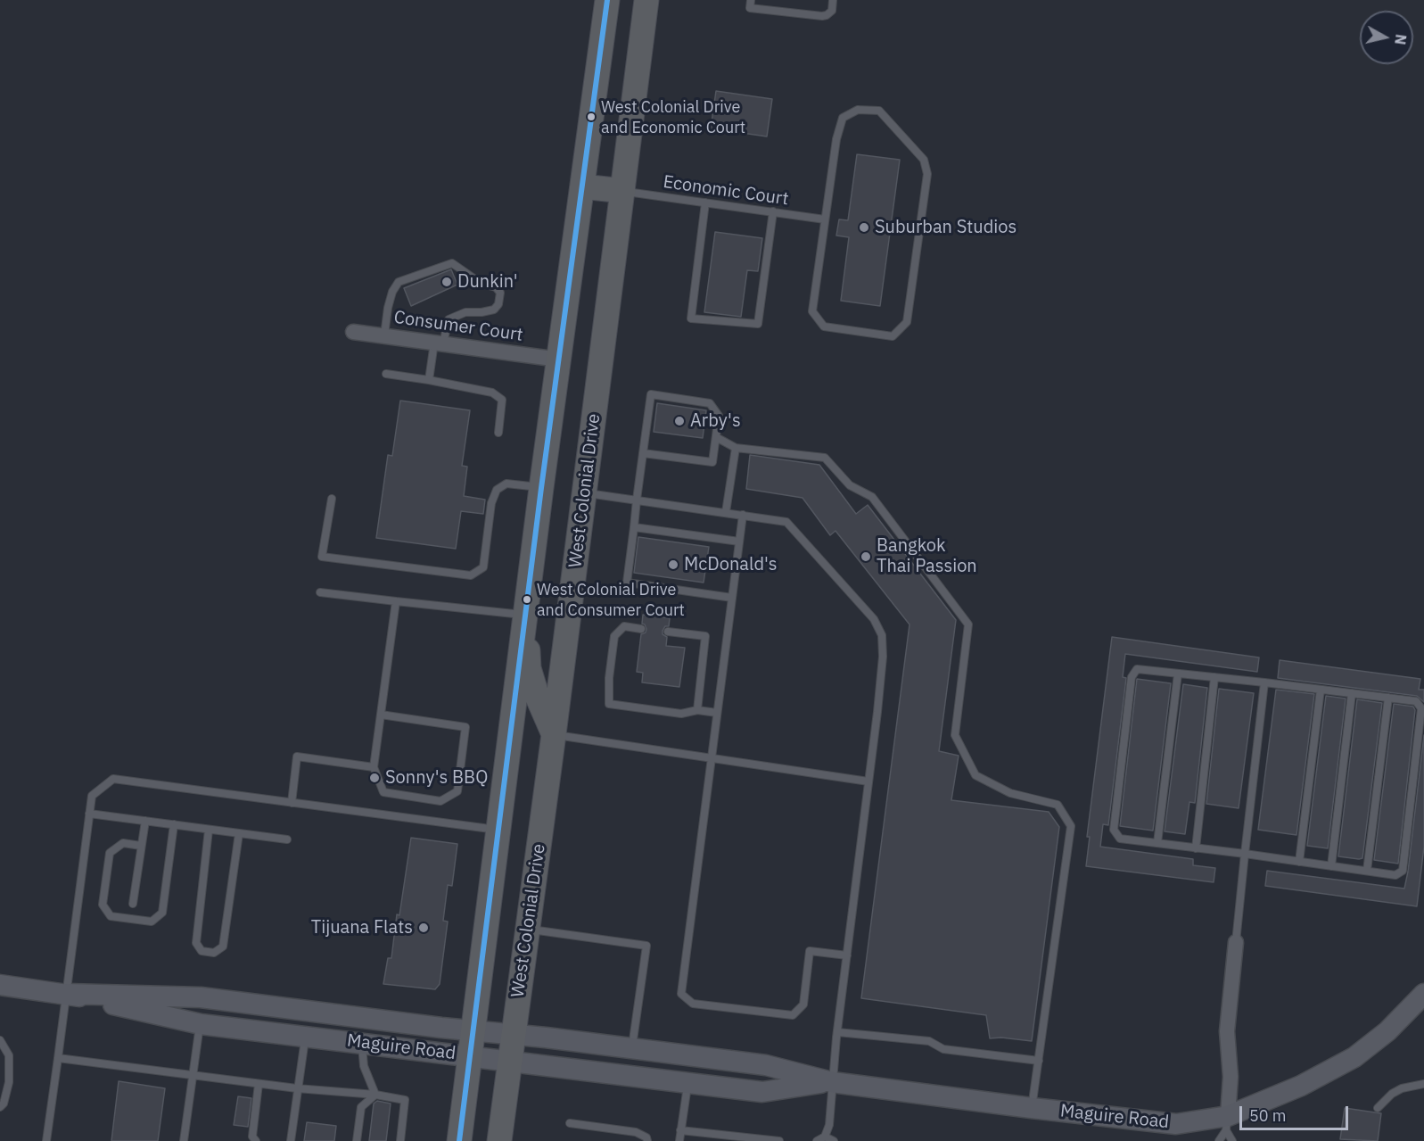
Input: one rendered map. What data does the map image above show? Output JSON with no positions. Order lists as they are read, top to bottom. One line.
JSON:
{"streets":{"highway":["West Colonial Drive"],"main road":["Maguire Road"],"street":["Consumer Court"],"lane":["Economic Court"]},"crossings":[["Economic Court","West Colonial Drive"],["West Colonial Drive","Maguire Road"]],"places":["West Colonial Drive and Economic Court","Suburban Studios","Dunkin'","Arby's","Bangkok Thai Passion","McDonald's","West Colonial Drive and Consumer Court","Sonny's BBQ","Tijuana Flats"],"scale_bar":"50 m","north":"right"}
